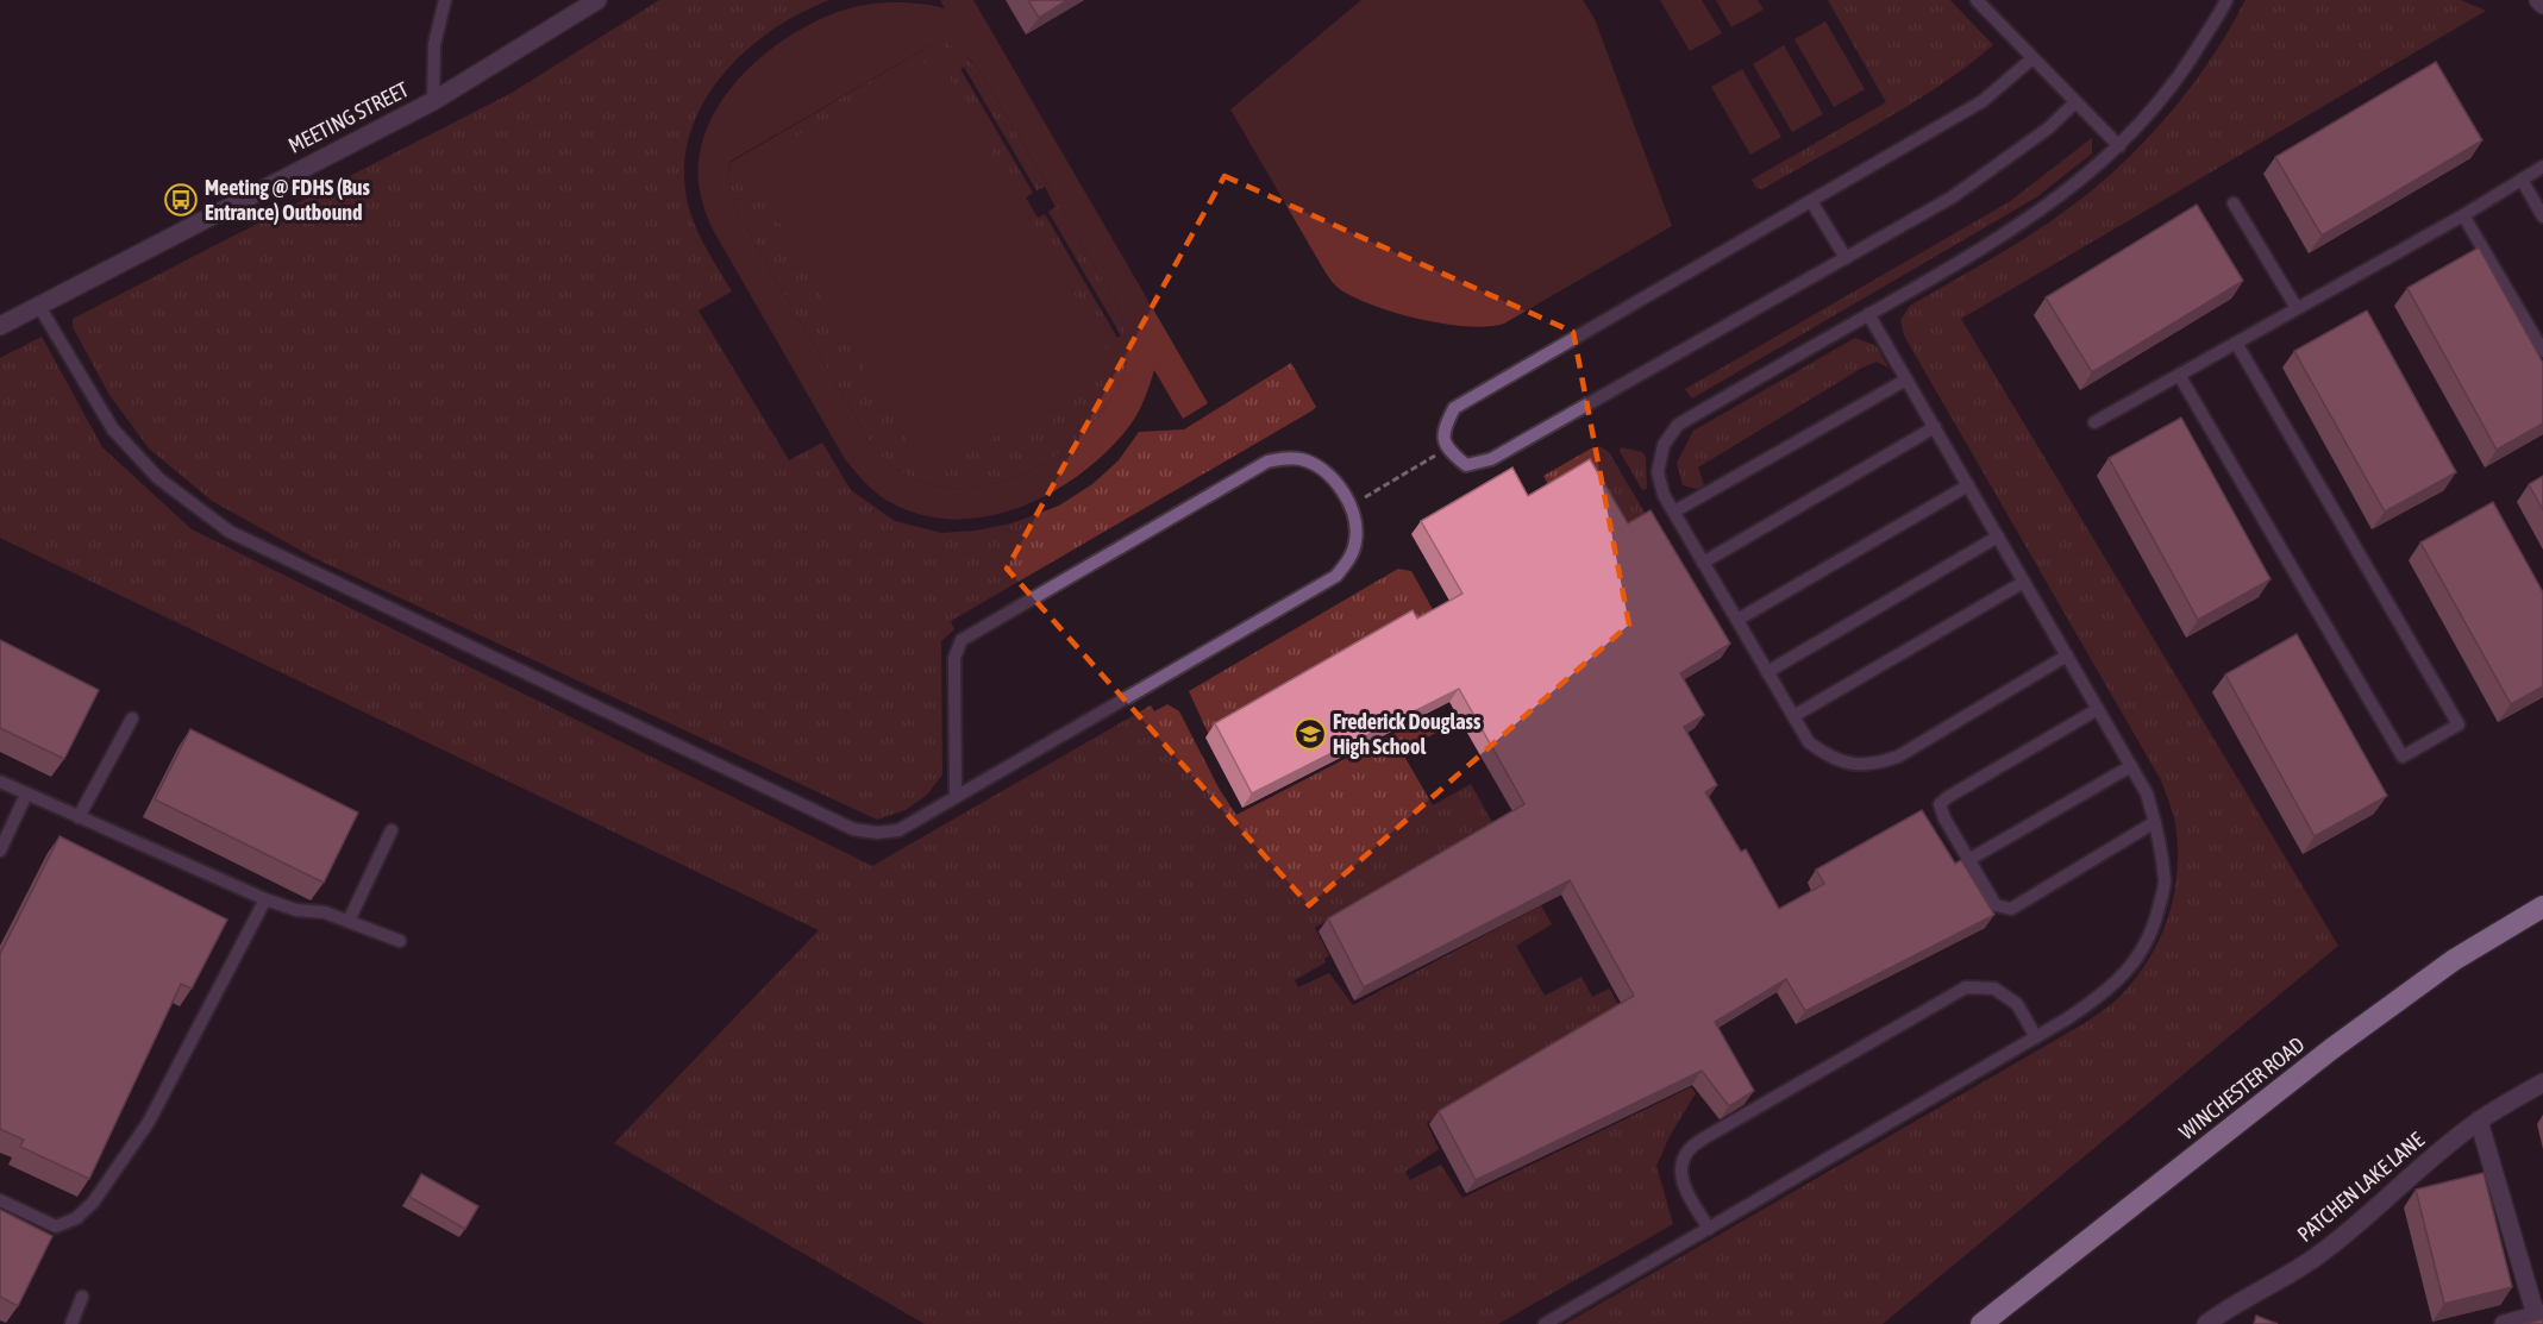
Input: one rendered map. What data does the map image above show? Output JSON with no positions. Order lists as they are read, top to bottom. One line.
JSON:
{"streets":{"highway":["WINCHESTER ROAD"],"street":["MEETING STREET","PATCHEN LAKE LANE"]},"places":{"bus stop":["Meeting @ FDHS (Bus Entrance) Outbound"],"school or university":["Frederick Douglass High School"]}}
